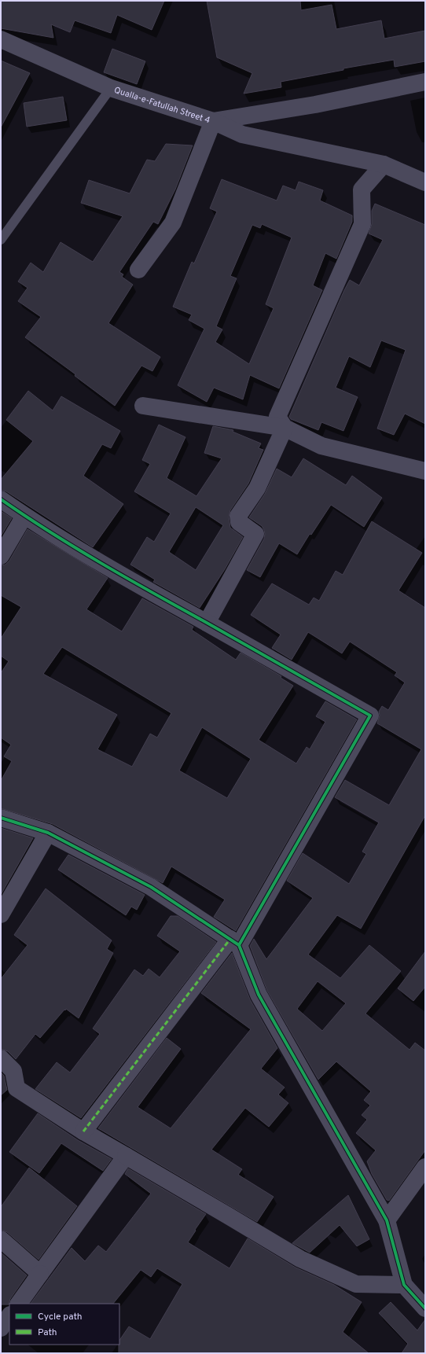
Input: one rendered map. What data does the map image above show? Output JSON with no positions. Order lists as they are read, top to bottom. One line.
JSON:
{"streets":{"street":["Qualla-e-Fatullah Street 4"]},"legend":["Cycle path","Path"]}
